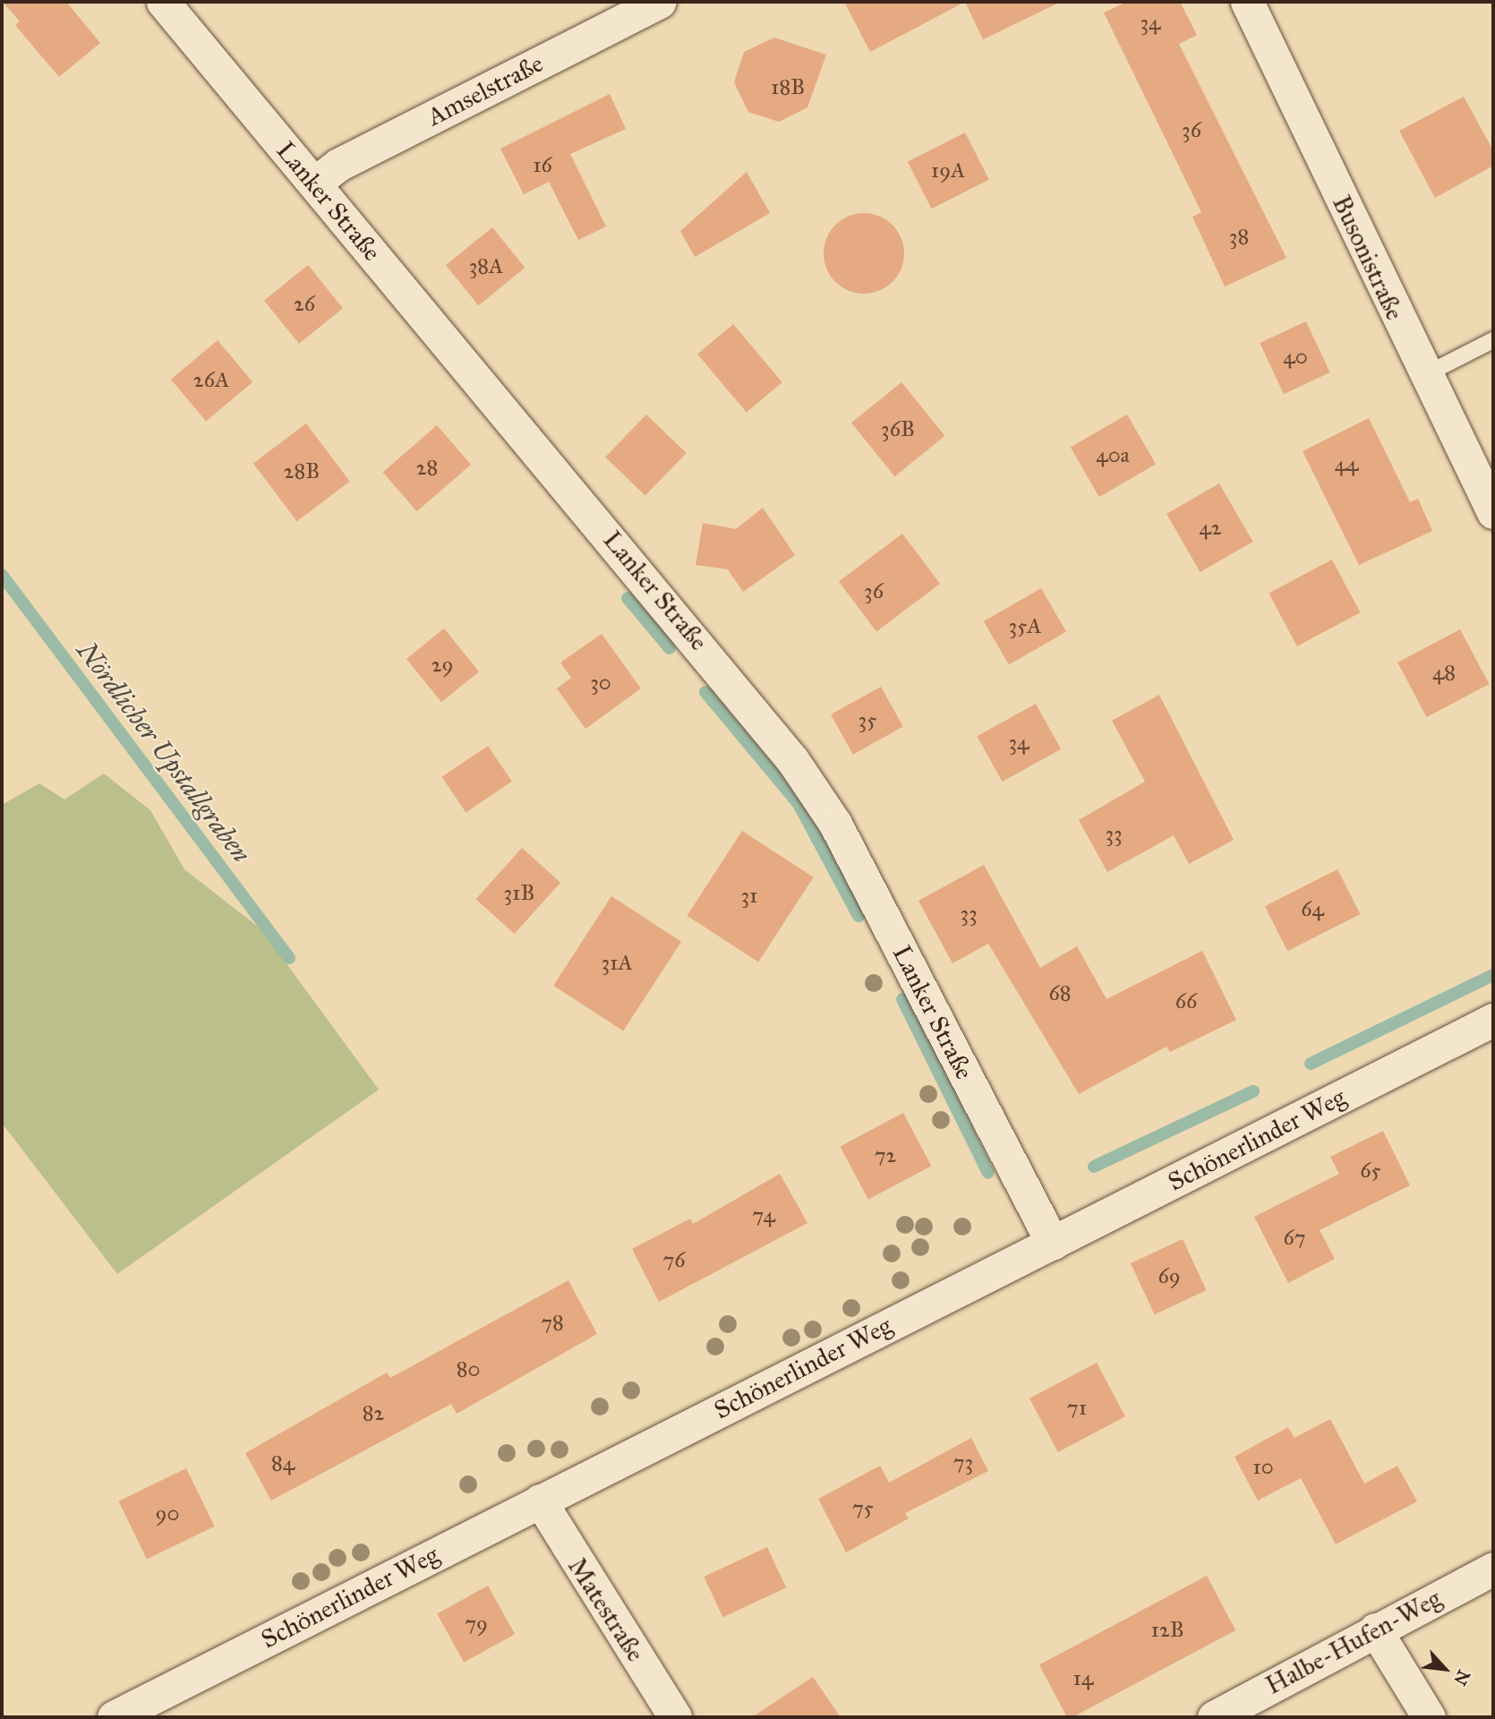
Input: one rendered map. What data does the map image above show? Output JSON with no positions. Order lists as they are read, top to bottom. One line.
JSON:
{"streets":{"street":["Amselstraße","Lanker Straße","Busonistraße","Schönerlinder Weg","Matestraße","Halbe-Hufen-Weg"]},"crossings":[["Amselstraße","Lanker Straße"],["Lanker Straße","Schönerlinder Weg"],["Schönerlinder Weg","Matestraße"]],"water":["Nördlicher Upstallgraben"],"house_numbers":["34","18B","36","16","19A","38","38A","26","40","26A","36B","40a","44","28","28B","42","36","35A","29","48","30","35","34","33","31B","31","64","33","31A","68","66","72","65","74","67","76","69","78","80","71","82","73","84","10","75","90","79","12B","14"],"north":"bottom right"}
